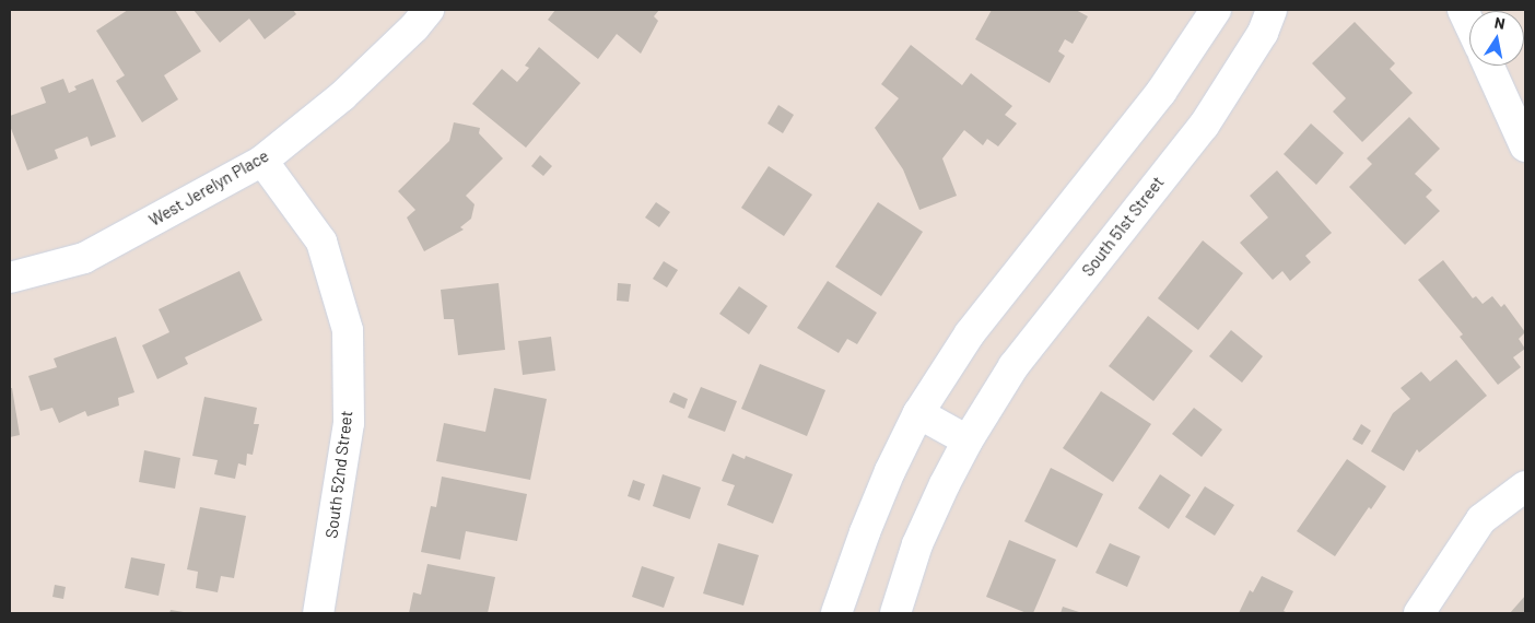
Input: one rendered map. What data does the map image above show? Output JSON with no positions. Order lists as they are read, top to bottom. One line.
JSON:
{"streets":{"street":["West Jerelyn Place","South 51st Street","South 52nd Street"]},"crossings":[["West Jerelyn Place","South 52nd Street"]],"north":"top"}
